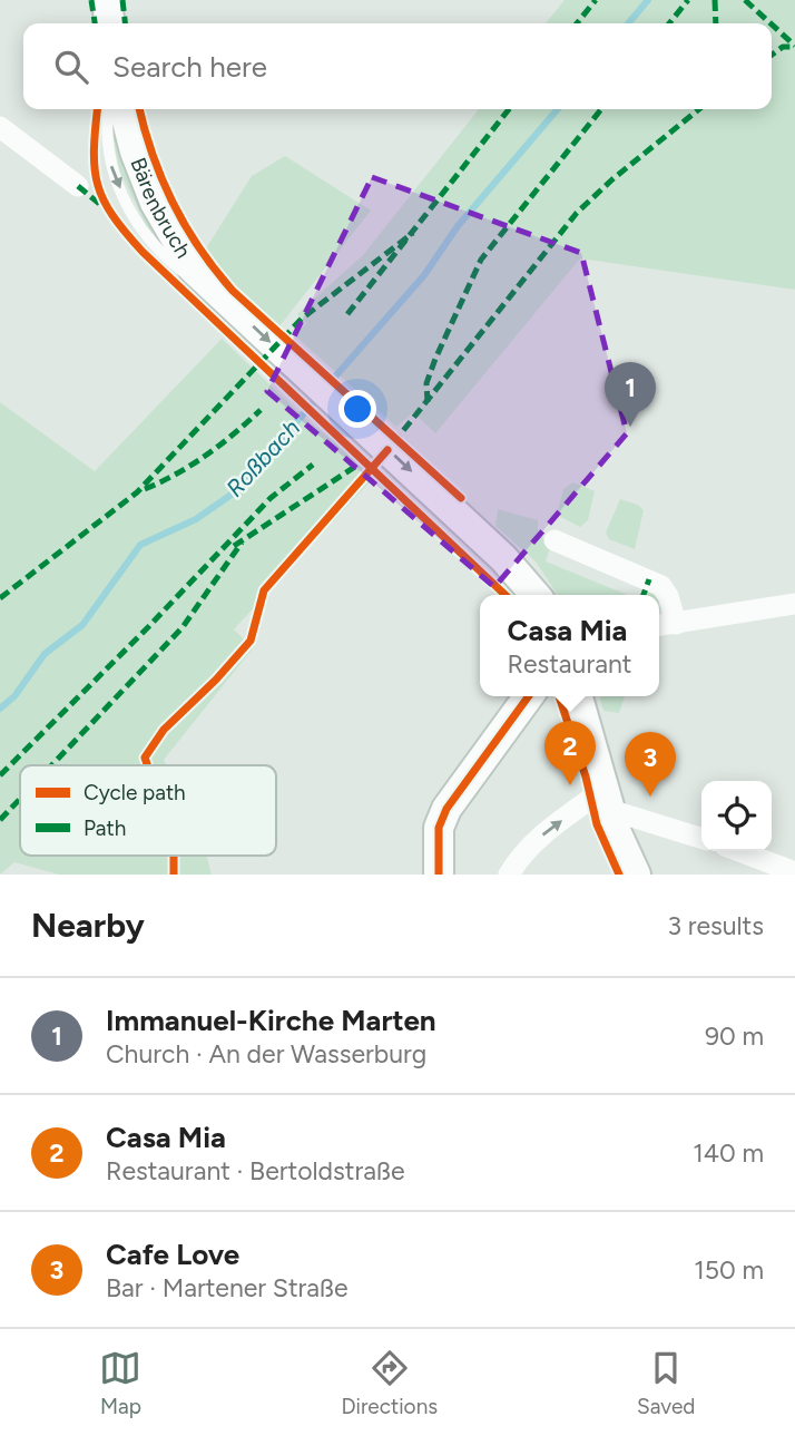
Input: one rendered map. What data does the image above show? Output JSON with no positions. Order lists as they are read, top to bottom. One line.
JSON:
{"streets":{"main road":["Bärenbruch"]},"one_way":["Bärenbruch"],"water":["Roßbach"],"legend":["Cycle path","Path"],"page":{"search":"Search here","pins":["1","2","3"],"popup":["Casa Mia","Restaurant"],"heading":["Nearby","3 results"],"list":[{"mark":"1","name":"Immanuel-Kirche Marten","note":"Church · An der Wasserburg","value":"90 m"},{"mark":"2","name":"Casa Mia","note":"Restaurant · Bertoldstraße","value":"140 m"},{"mark":"3","name":"Cafe Love","note":"Bar · Martener Straße","value":"150 m"}],"nav":["Map","Directions","Saved"]}}
